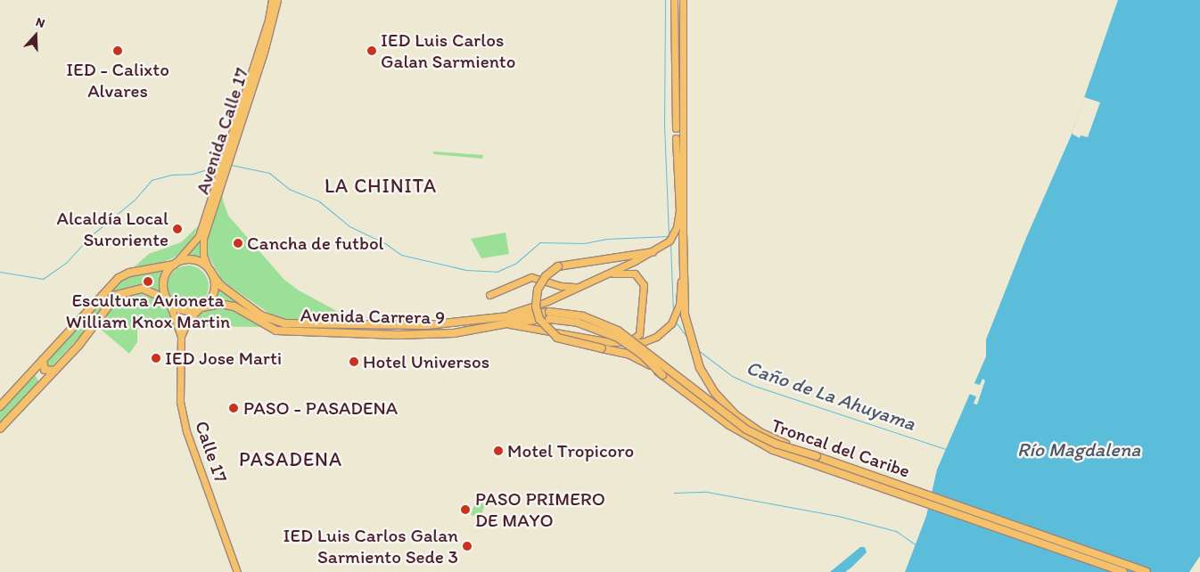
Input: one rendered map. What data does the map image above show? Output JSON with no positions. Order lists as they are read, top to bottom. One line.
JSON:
{"streets":{"highway":["Avenida Carrera 9","Troncal del Caribe"],"main road":["Avenida Calle 17","Calle 17"]},"crossings":[["Avenida Calle 17","Avenida Carrera 9"],["Avenida Calle 17","Calle 17"],["Avenida Carrera 9","Troncal del Caribe"],["Avenida Carrera 9","Calle 17"]],"districts":["LA CHINITA","PASADENA"],"water":["Caño de La Ahuyama","Río Magdalena"],"places":["IED - Calixto Alvares","IED Luis Carlos Galan Sarmiento","Alcaldía Local Suroriente","Cancha de futbol","Escultura Avioneta William Knox Martin","IED Jose Marti","Hotel Universos","PASO - PASADENA","Motel Tropicoro","PASO PRIMERO DE MAYO","IED Luis Carlos Galan Sarmiento Sede 3"],"north":"top"}
